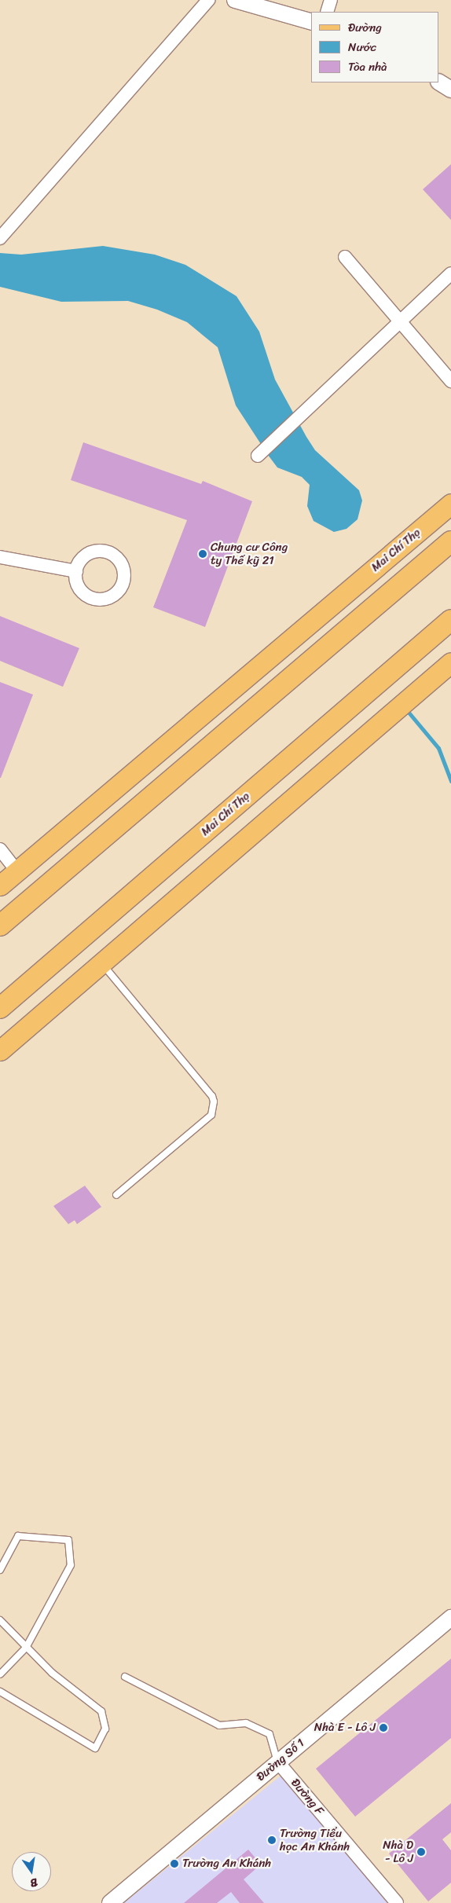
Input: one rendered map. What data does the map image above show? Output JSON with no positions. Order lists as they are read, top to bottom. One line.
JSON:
{"streets":{"highway":["Mai Chí Thọ"],"street":["Đường Số 1","Đường F"]},"crossings":[["Đường Số 1","Đường F"]],"places":["Chung cư Công ty Thế kỹ 21","Nhà E - Lô J","Trường Tiểu học An Khánh","Nhà D - Lô J","Trường An Khánh"],"legend":["Đường","Nước","Tòa nhà"],"north":"bottom"}
